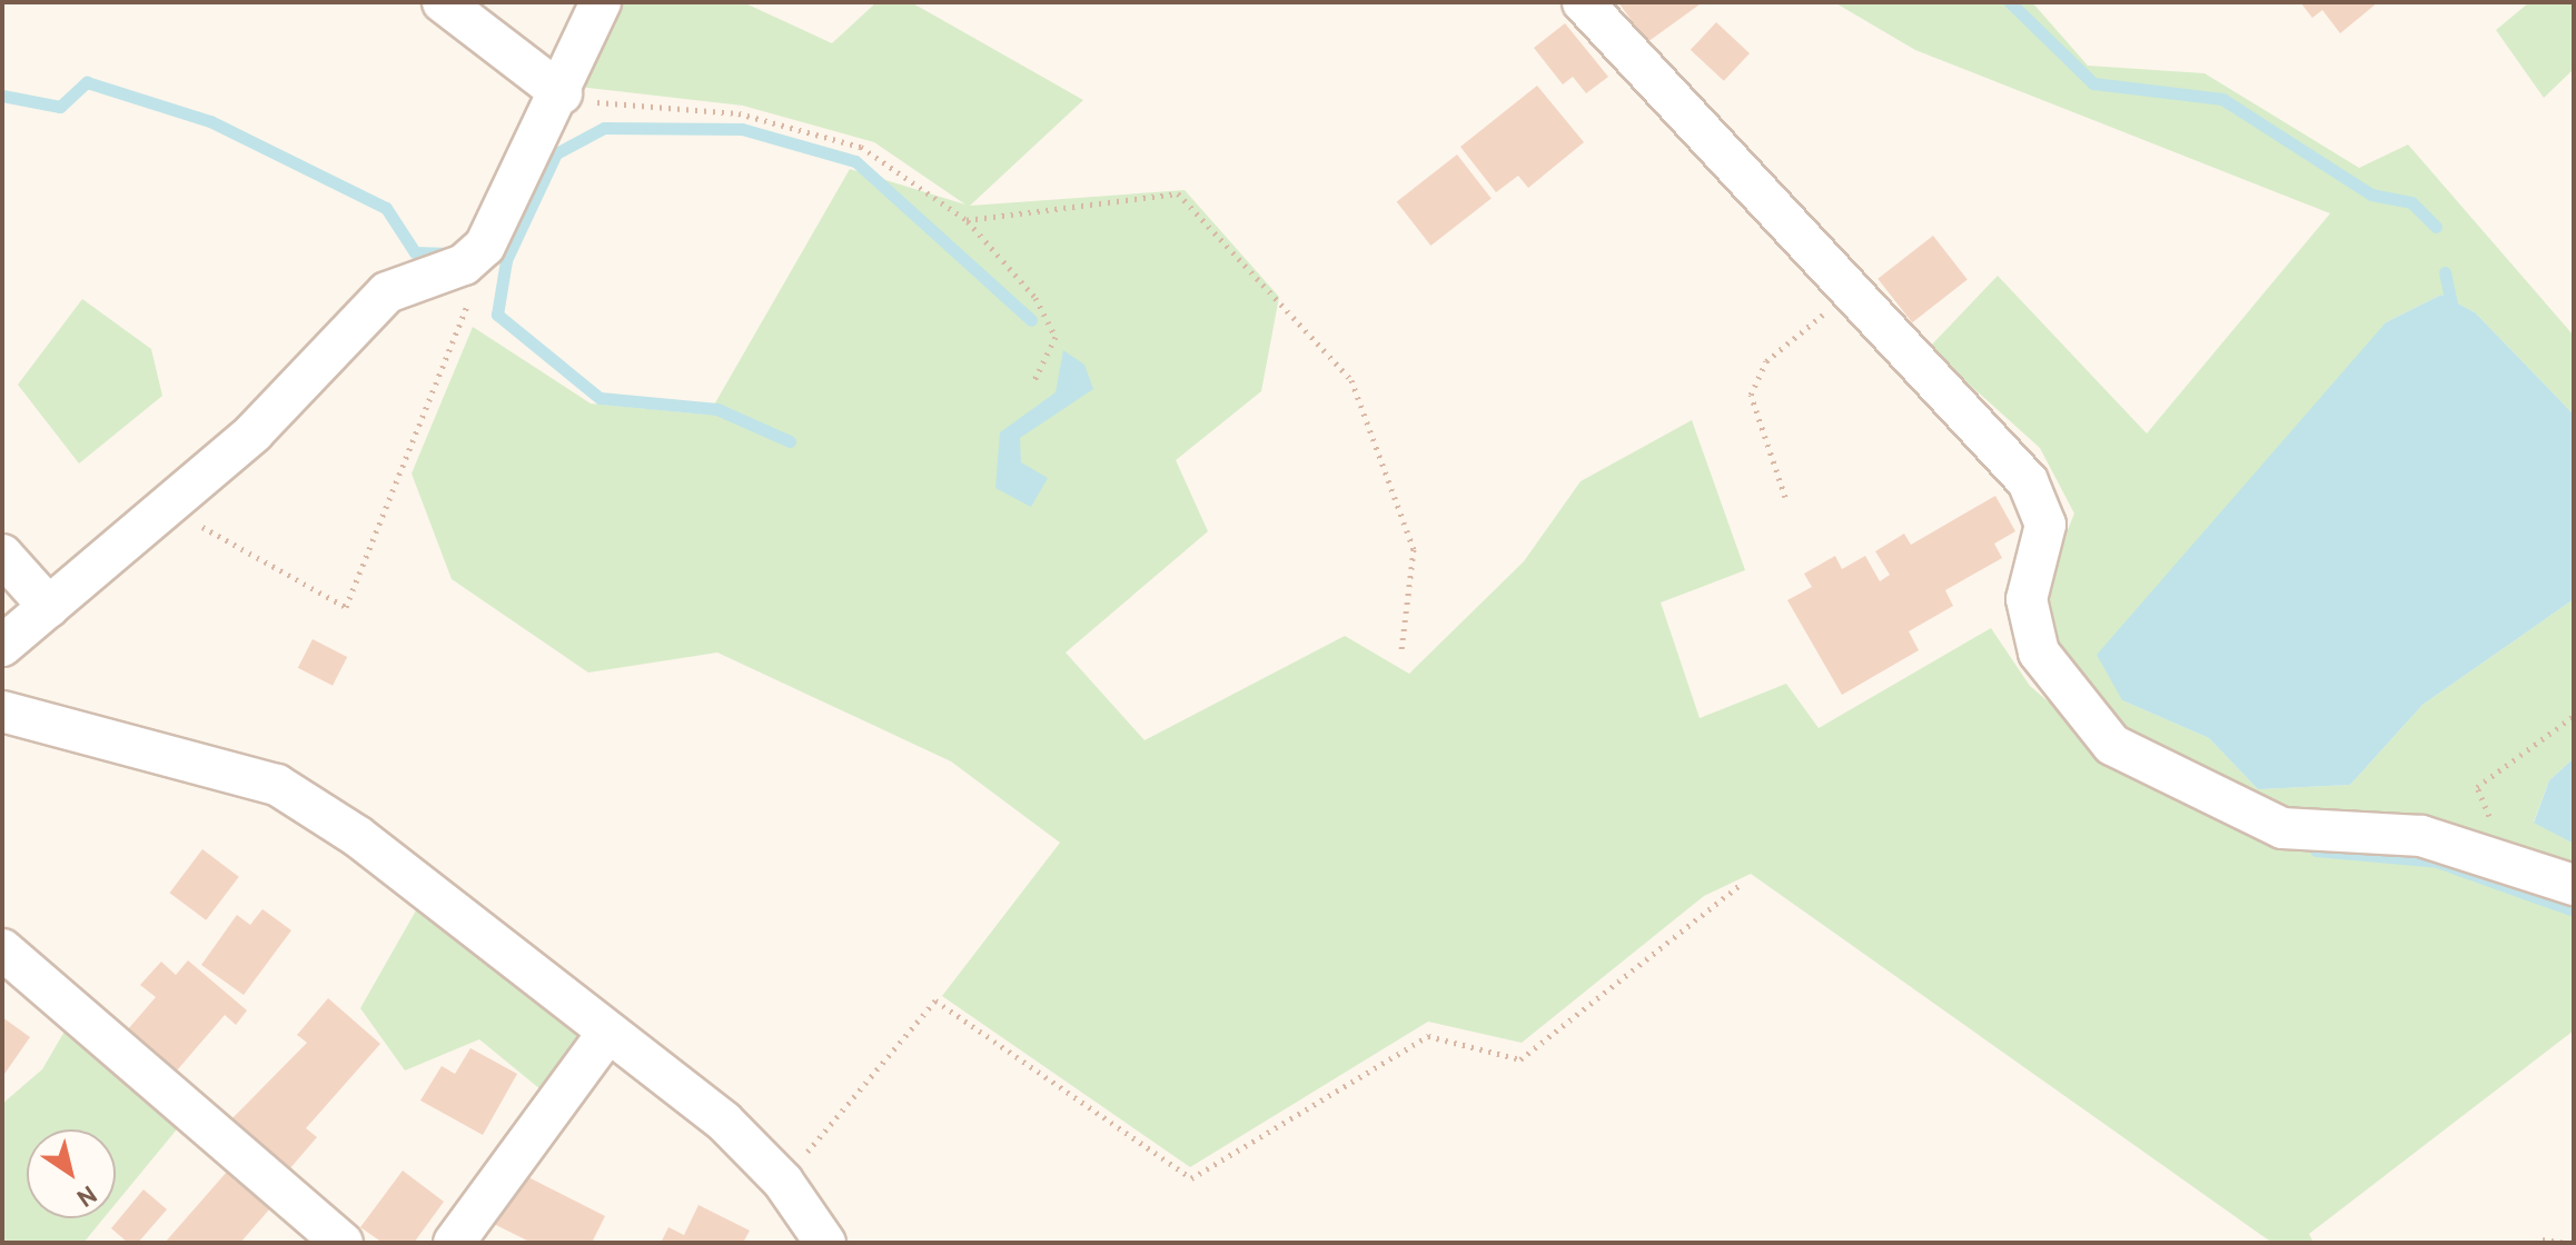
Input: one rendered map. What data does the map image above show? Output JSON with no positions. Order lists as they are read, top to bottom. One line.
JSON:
{"north":"bottom right"}
